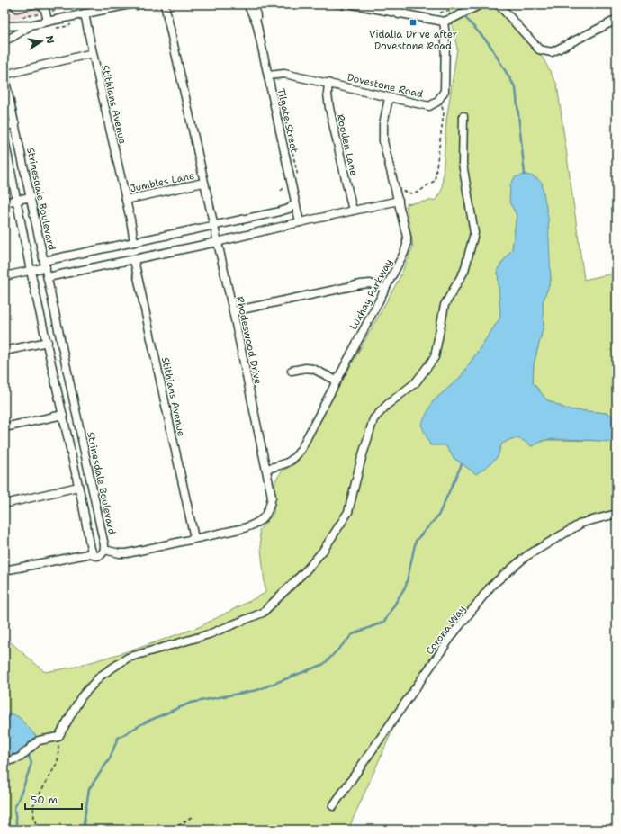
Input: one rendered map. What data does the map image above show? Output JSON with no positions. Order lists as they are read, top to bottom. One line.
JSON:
{"streets":{"street":["Dovestone Road","Stithians Avenue","Tilgate Street","Rooden Lane","Jumbles Lane","Strinesdale Boulevard","Luxhay Parkway","Rhodeswood Drive","Corona Way"]},"crossings":[["Dovestone Road","Tilgate Street"],["Dovestone Road","Rooden Lane"],["Dovestone Road","Luxhay Parkway"],["Stithians Avenue","Jumbles Lane"],["Stithians Avenue","Rhodeswood Drive"],["Jumbles Lane","Rhodeswood Drive"],["Strinesdale Boulevard","Rhodeswood Drive"],["Luxhay Parkway","Rhodeswood Drive"]],"places":{"transit":["Vidalia Drive after Dovestone Road"]},"scale_bar":"50 m","north":"right"}
